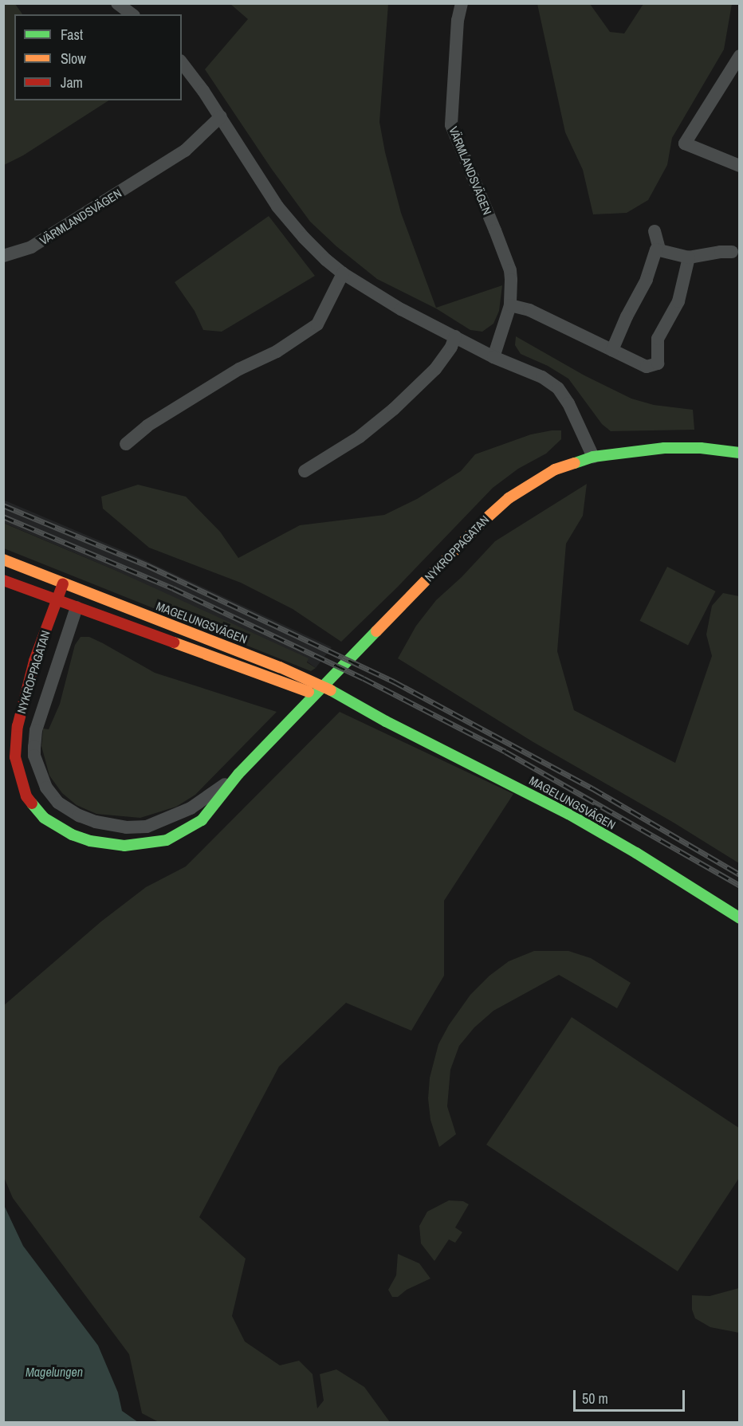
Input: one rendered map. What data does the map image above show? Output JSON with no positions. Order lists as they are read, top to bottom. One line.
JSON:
{"streets":{"main road":["NYKROPPAGATAN","MAGELUNGSVÄGEN"],"street":["VÄRMLANDSVÄGEN"]},"crossings":[["NYKROPPAGATAN","MAGELUNGSVÄGEN"]],"water":["Magelungen"],"legend":["Fast","Slow","Jam"],"scale_bar":"50 m"}
